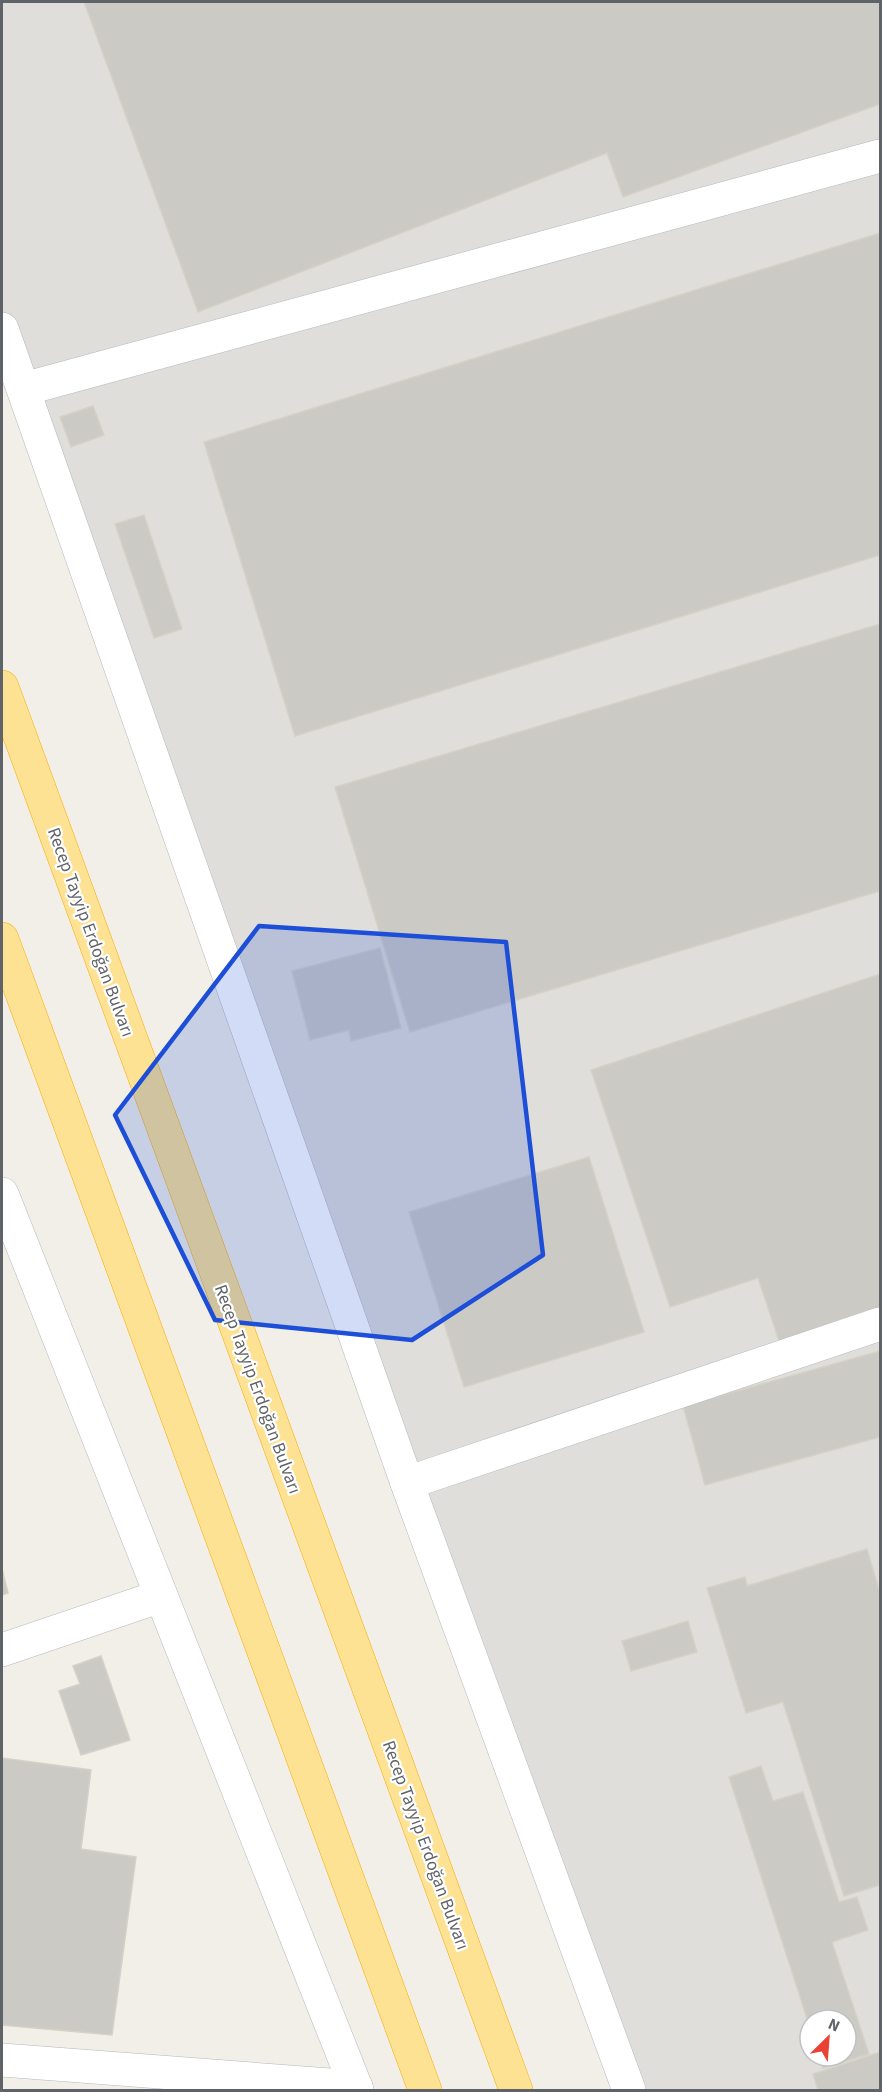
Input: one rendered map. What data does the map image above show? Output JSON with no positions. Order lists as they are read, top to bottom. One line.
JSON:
{"streets":{"highway":["Recep Tayyip Erdoğan Bulvarı"]},"north":"top right"}
